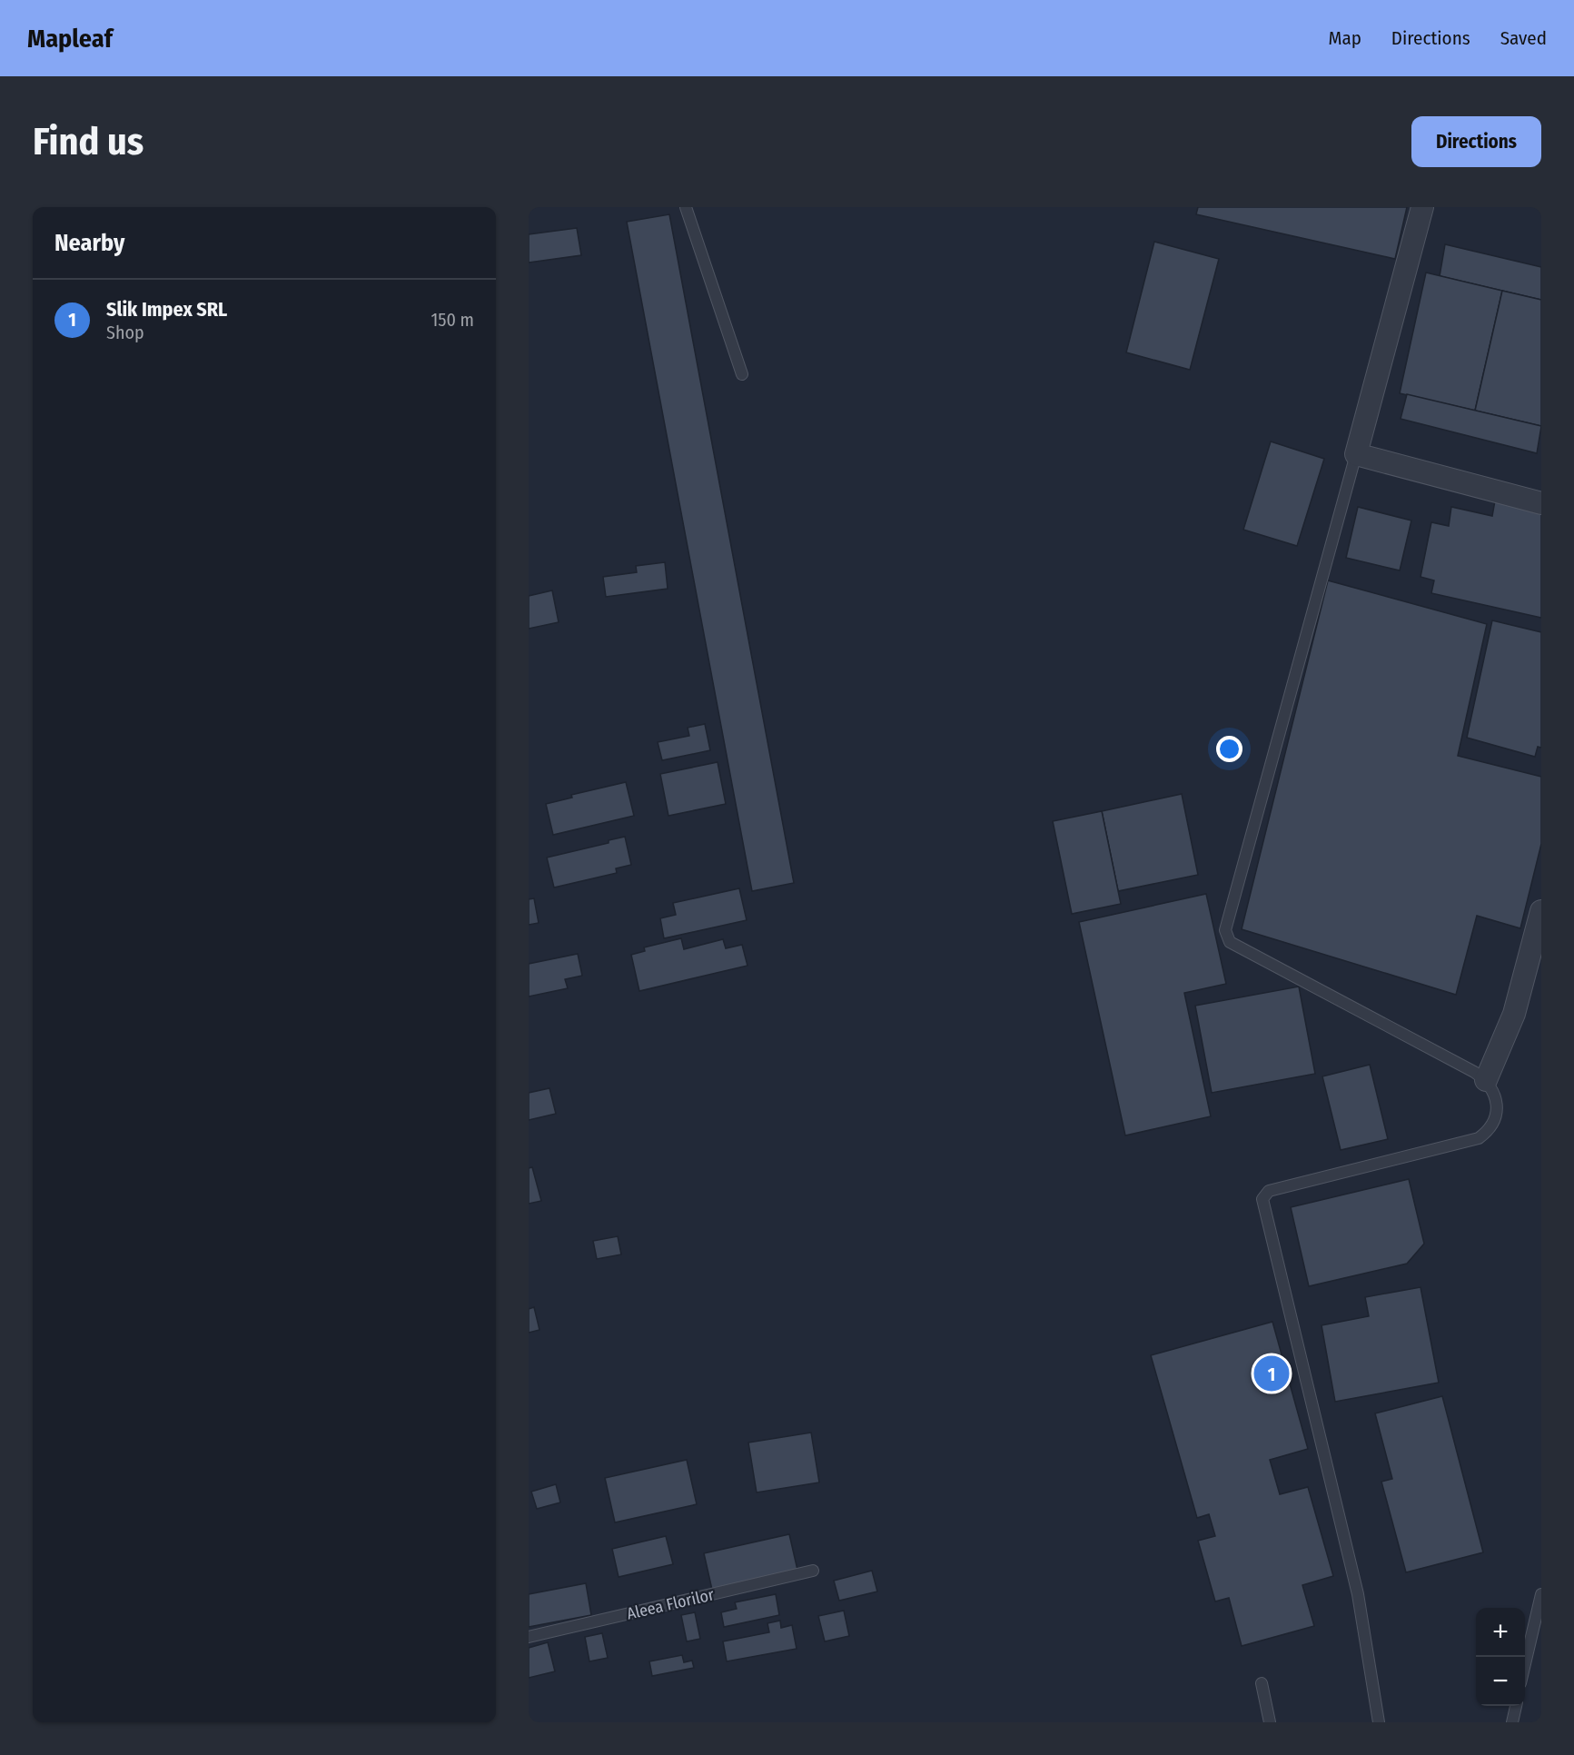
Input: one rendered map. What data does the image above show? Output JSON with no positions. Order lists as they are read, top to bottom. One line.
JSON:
{"streets":{"lane":["Aleea Florilor"]},"page":{"header":"Mapleaf","nav":["Map","Directions","Saved"],"buttons":"Directions","title":"Find us","heading":"Nearby","list":[{"mark":"1","name":"Slik Impex SRL","note":"Shop","value":"150 m"}],"pins":"1","map_buttons":["+","−"]}}
